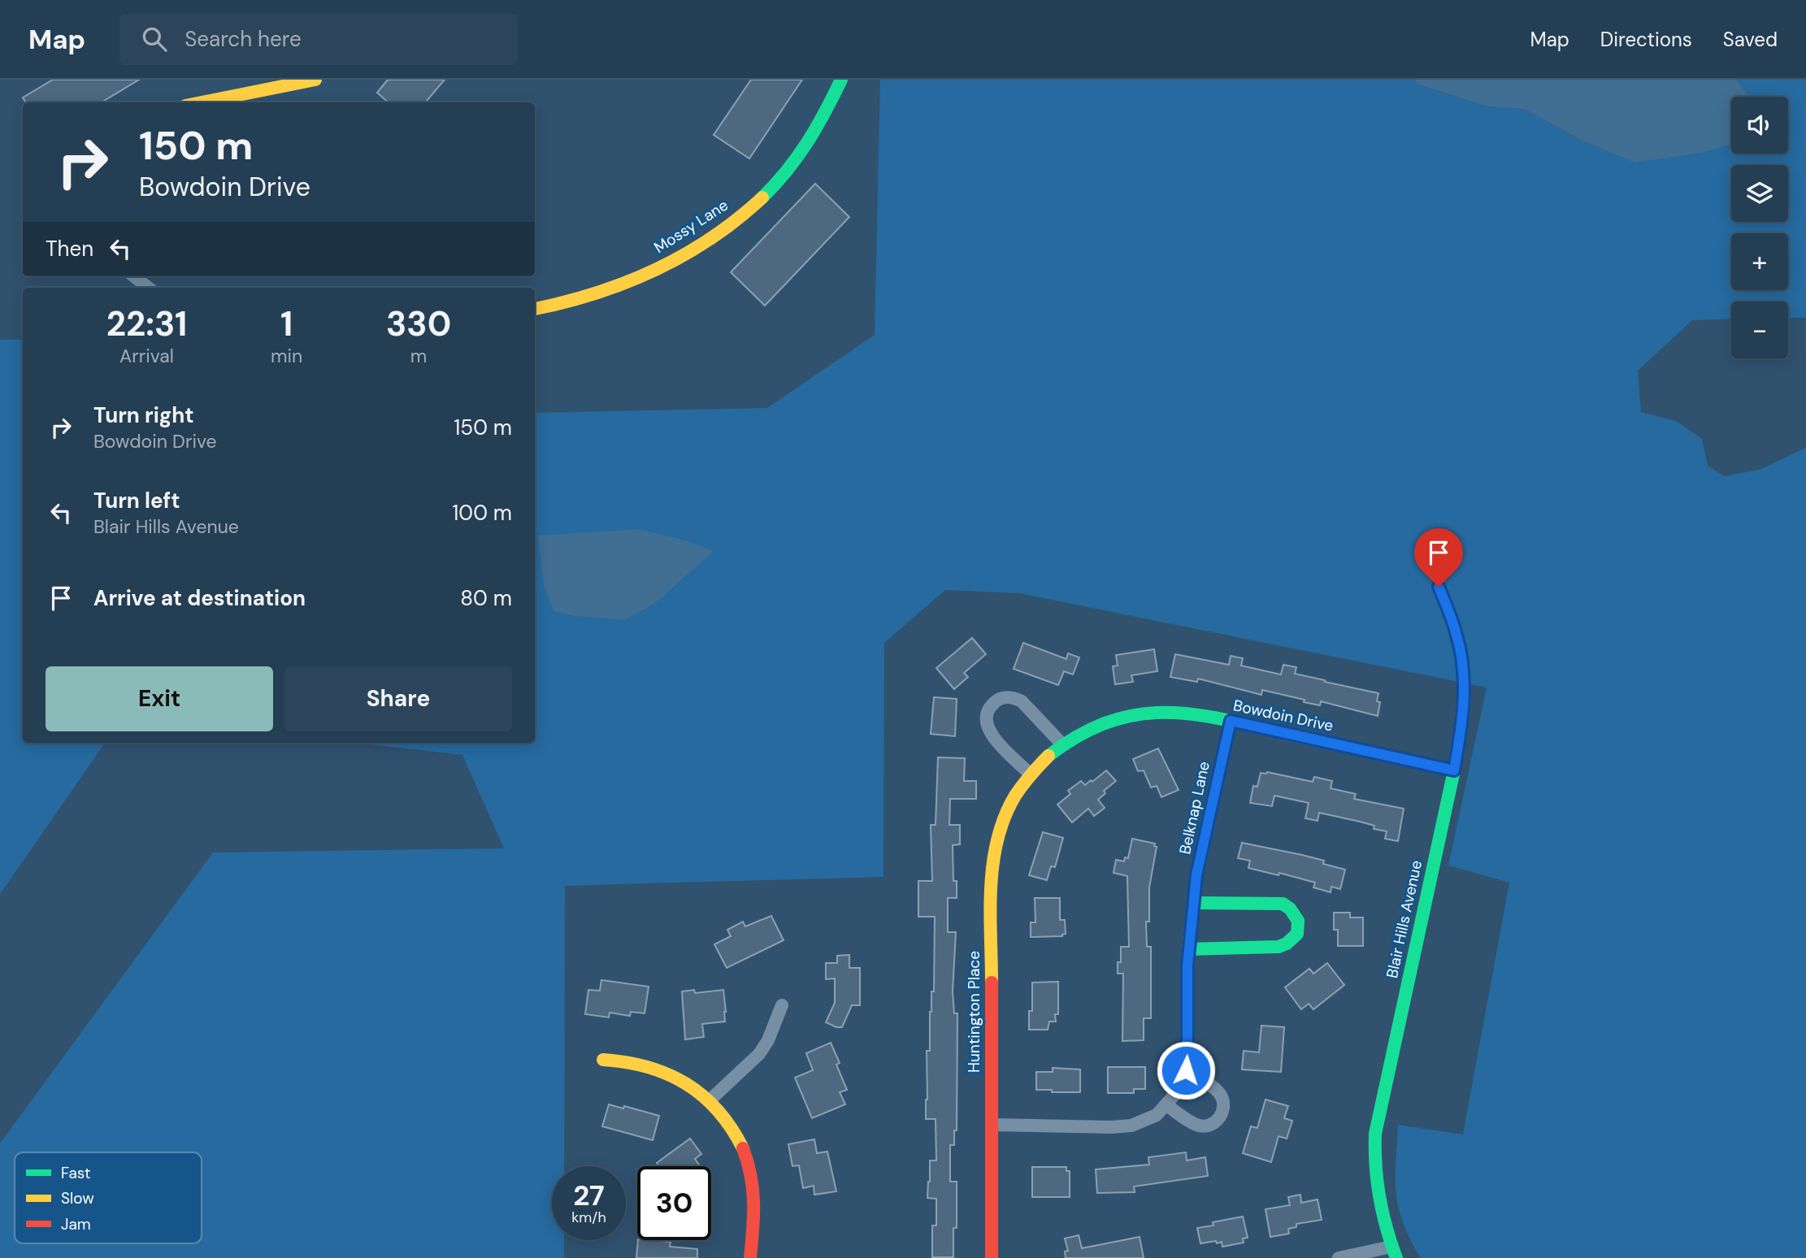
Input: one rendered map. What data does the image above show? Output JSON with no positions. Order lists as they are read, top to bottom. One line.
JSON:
{"streets":{"street":["Mossy Lane","Bowdoin Drive","Belknap Lane","Blair Hills Avenue","Huntington Place"]},"crossings":[["Bowdoin Drive","Belknap Lane"],["Bowdoin Drive","Blair Hills Avenue"],["Bowdoin Drive","Huntington Place"],["Belknap Lane","Huntington Place"]],"legend":["Fast","Slow","Jam"],"page":{"header":"Map","search":"Search here","nav":["Map","Directions","Saved"],"map_buttons":["+","−"],"turn":["150 m","Bowdoin Drive"],"then":"Then","eta":["22:31","Arrival","1","min","330","m"],"list":[{"name":"Turn right","note":"Bowdoin Drive","value":"150 m"},{"name":"Turn left","note":"Blair Hills Avenue","value":"100 m"},{"name":"Arrive at destination","value":"80 m"}],"buttons":["Exit","Share"],"speed":"27 km/h","limit":"30"}}
